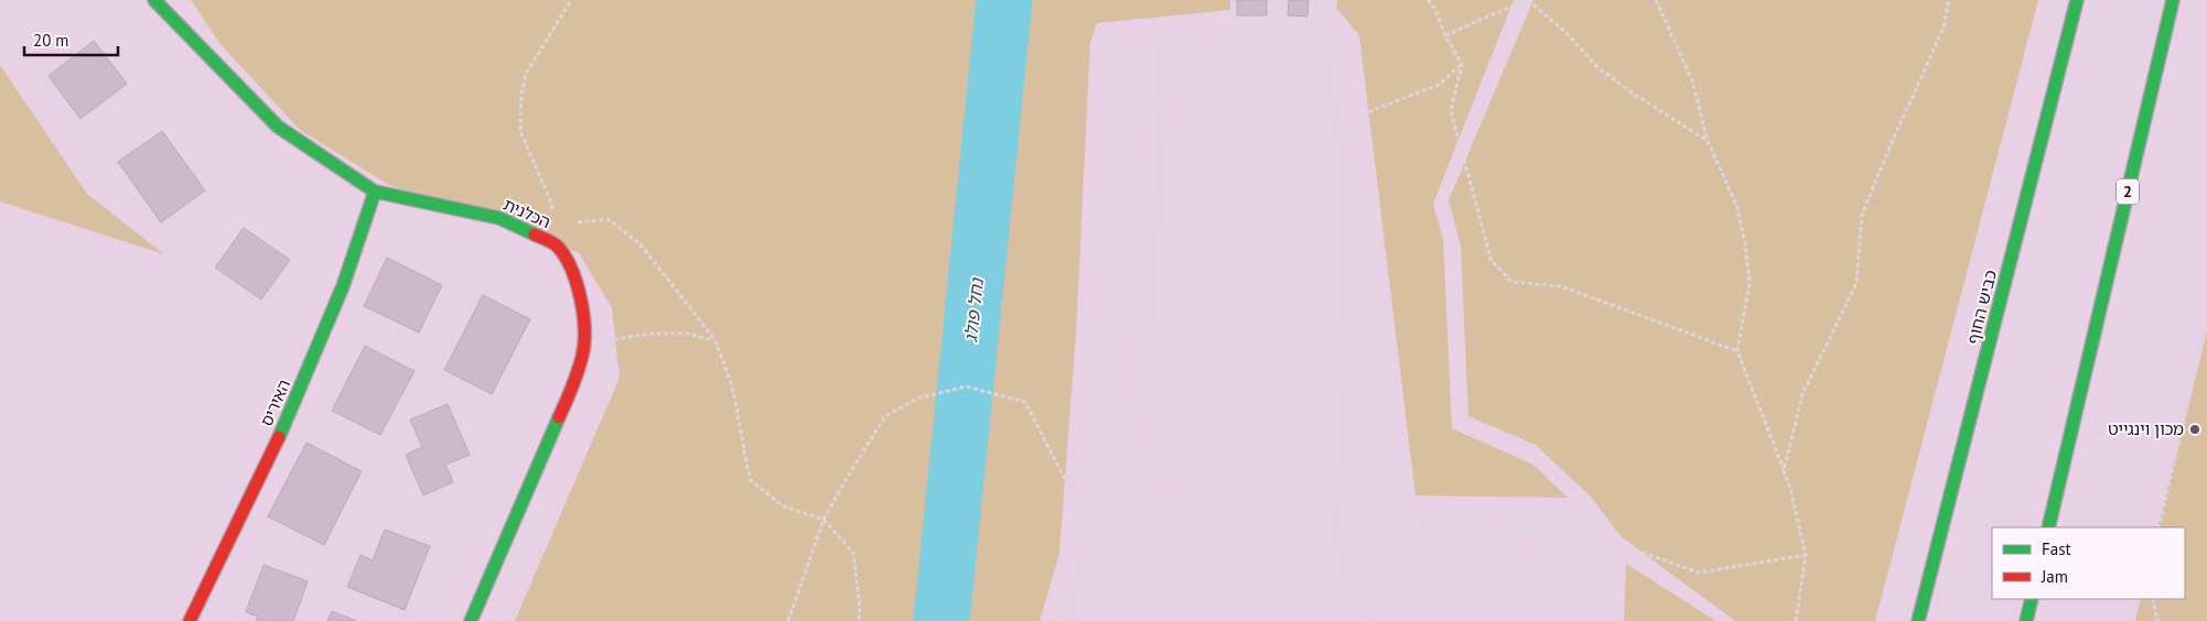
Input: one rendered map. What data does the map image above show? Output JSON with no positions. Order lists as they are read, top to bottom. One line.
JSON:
{"streets":{"main road":["2","הכלנית","כביש החוף","האיריס"]},"crossings":[["הכלנית","האיריס"]],"water":["נחל פולג"],"places":["מכון וינגייט"],"legend":["Fast","Jam"],"scale_bar":"20 m"}
